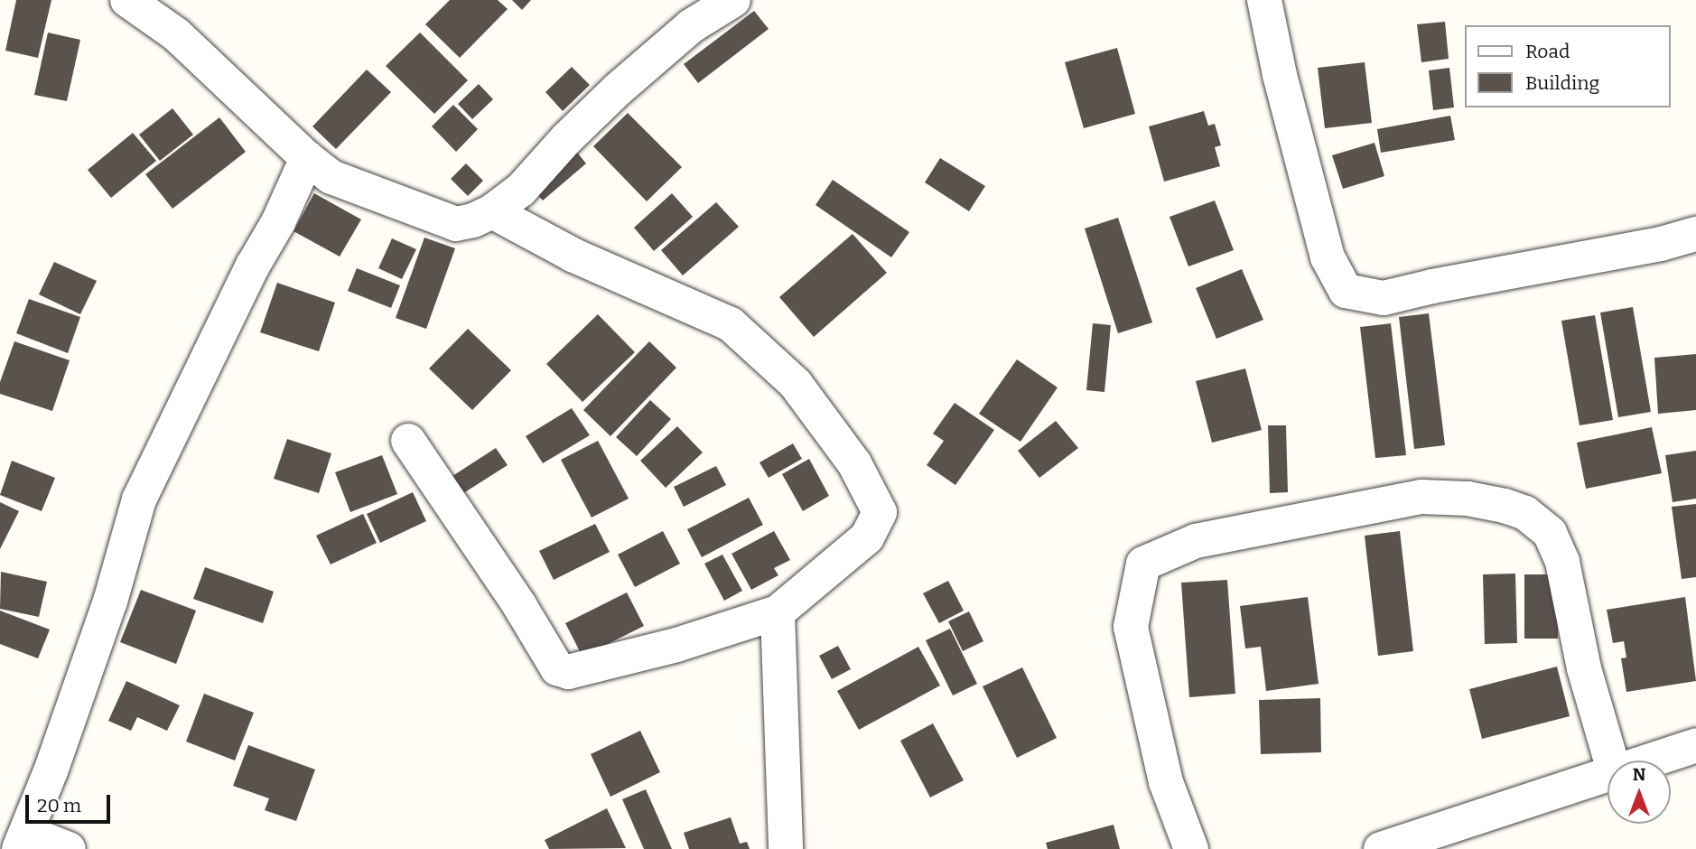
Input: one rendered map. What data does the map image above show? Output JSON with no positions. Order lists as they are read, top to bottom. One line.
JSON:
{"legend":["Road","Building"],"scale_bar":"20 m","north":"top"}
